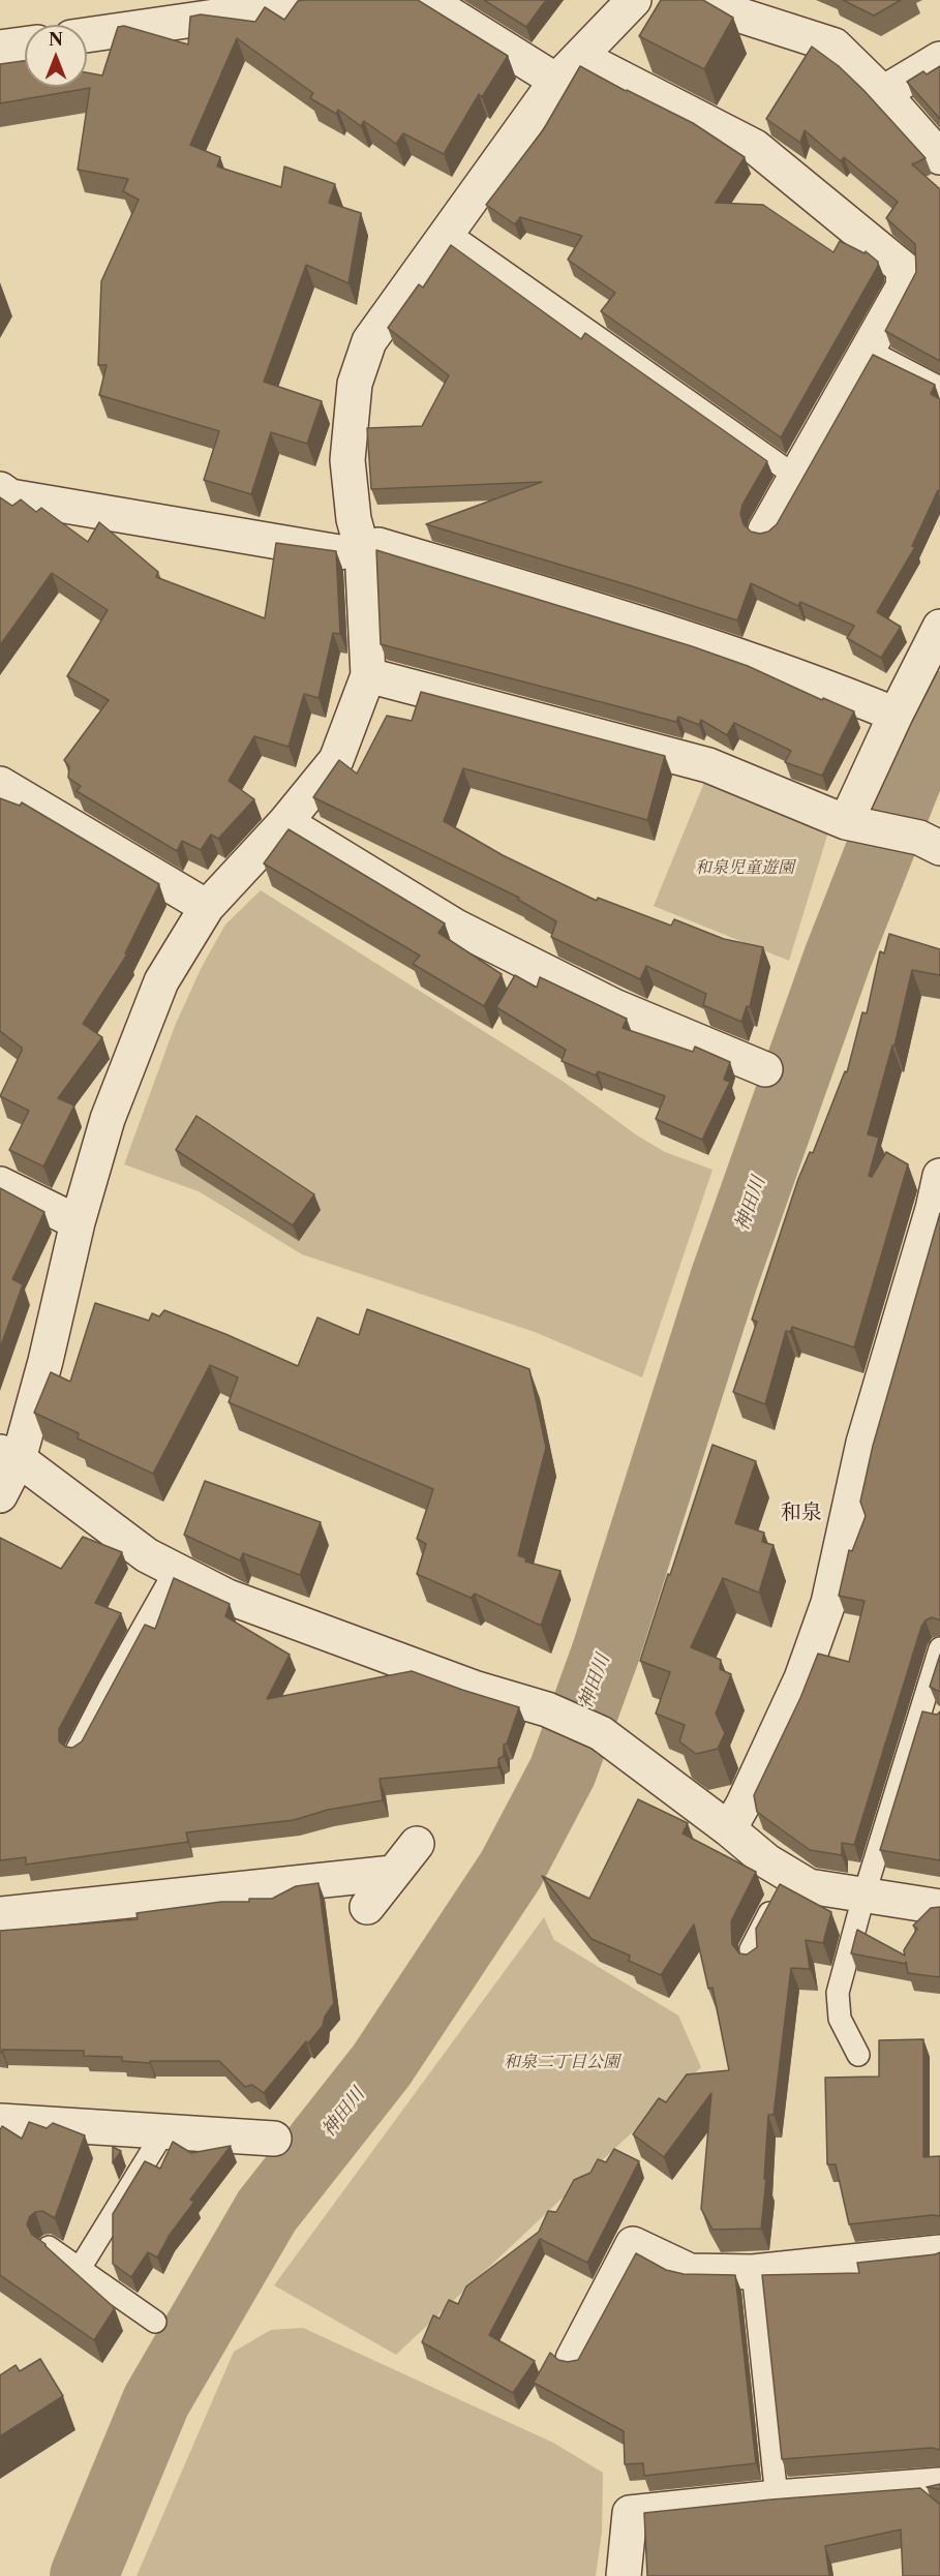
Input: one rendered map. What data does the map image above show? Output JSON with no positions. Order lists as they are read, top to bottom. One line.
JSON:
{"districts":["和泉"],"water":["神田川"],"parks":["和泉児童遊園","和泉二丁目公園"],"north":"top"}
